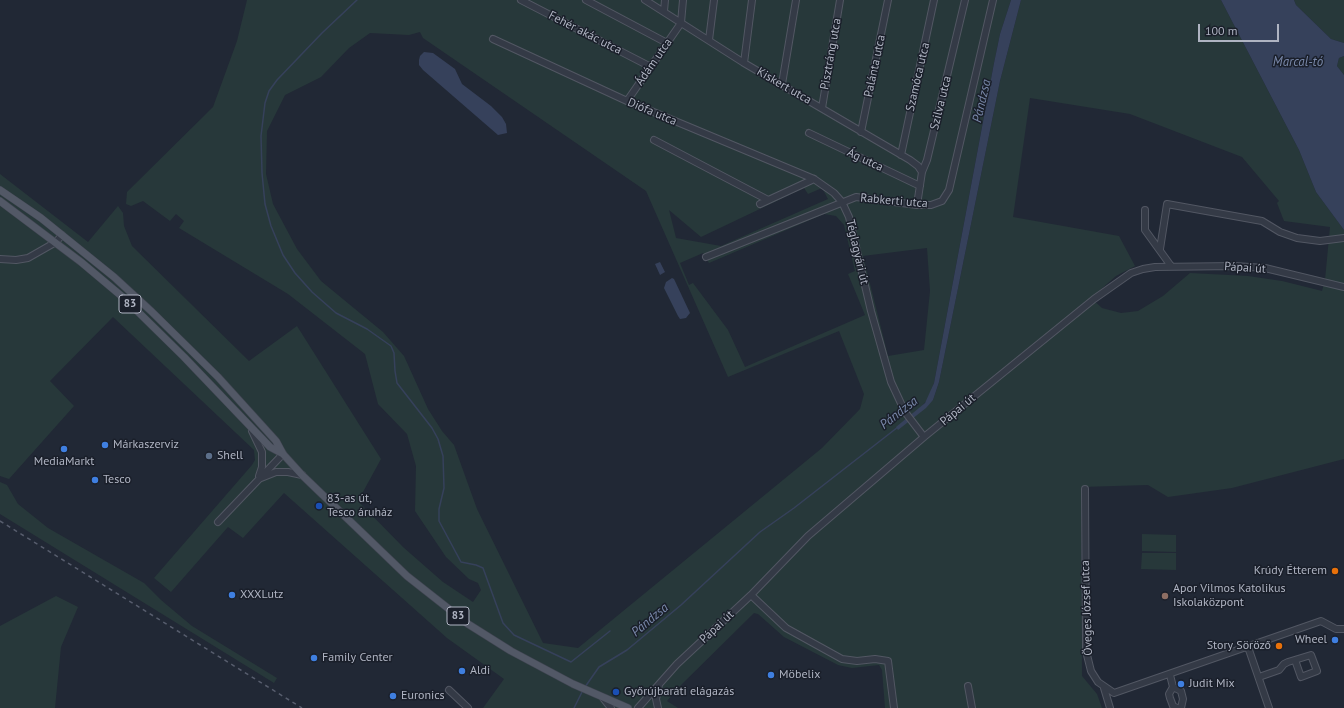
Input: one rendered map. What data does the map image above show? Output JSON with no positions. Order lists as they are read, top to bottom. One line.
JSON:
{"streets":{"main road":["83"],"street":["Fehér akác utca","Pisztráng utca","Ádám utca","Palánta utca","Szamóca utca","Kiskert utca","Szilva utca","Diófa utca","Ág utca","Rabkerti utca","Téglagyári út","Pápai út","Öveges József utca"]},"crossings":[["Fehér akác utca","Ádám utca"],["Pisztráng utca","Kiskert utca"],["Ádám utca","Kiskert utca"],["Ádám utca","Diófa utca"],["Palánta utca","Kiskert utca"],["Szamóca utca","Kiskert utca"],["Kiskert utca","Szilva utca"],["Szilva utca","Ág utca"],["Szilva utca","Rabkerti utca"],["Rabkerti utca","Téglagyári út"],["Téglagyári út","Pápai út"]],"water":["Marcal-tó","Pándzsa"],"places":["Márkaszerviz","MediaMarkt","Shell","Tesco","83-as út, Tesco áruház","Krúdy Étterem","XXXLutz","Apor Vilmos Katolikus Iskolaközpont","Wheel","Story Söröző","Family Center","Aldi","Möbelix","Judit Mix","Győrújbaráti elágazás","Euronics"],"scale_bar":"100 m"}
